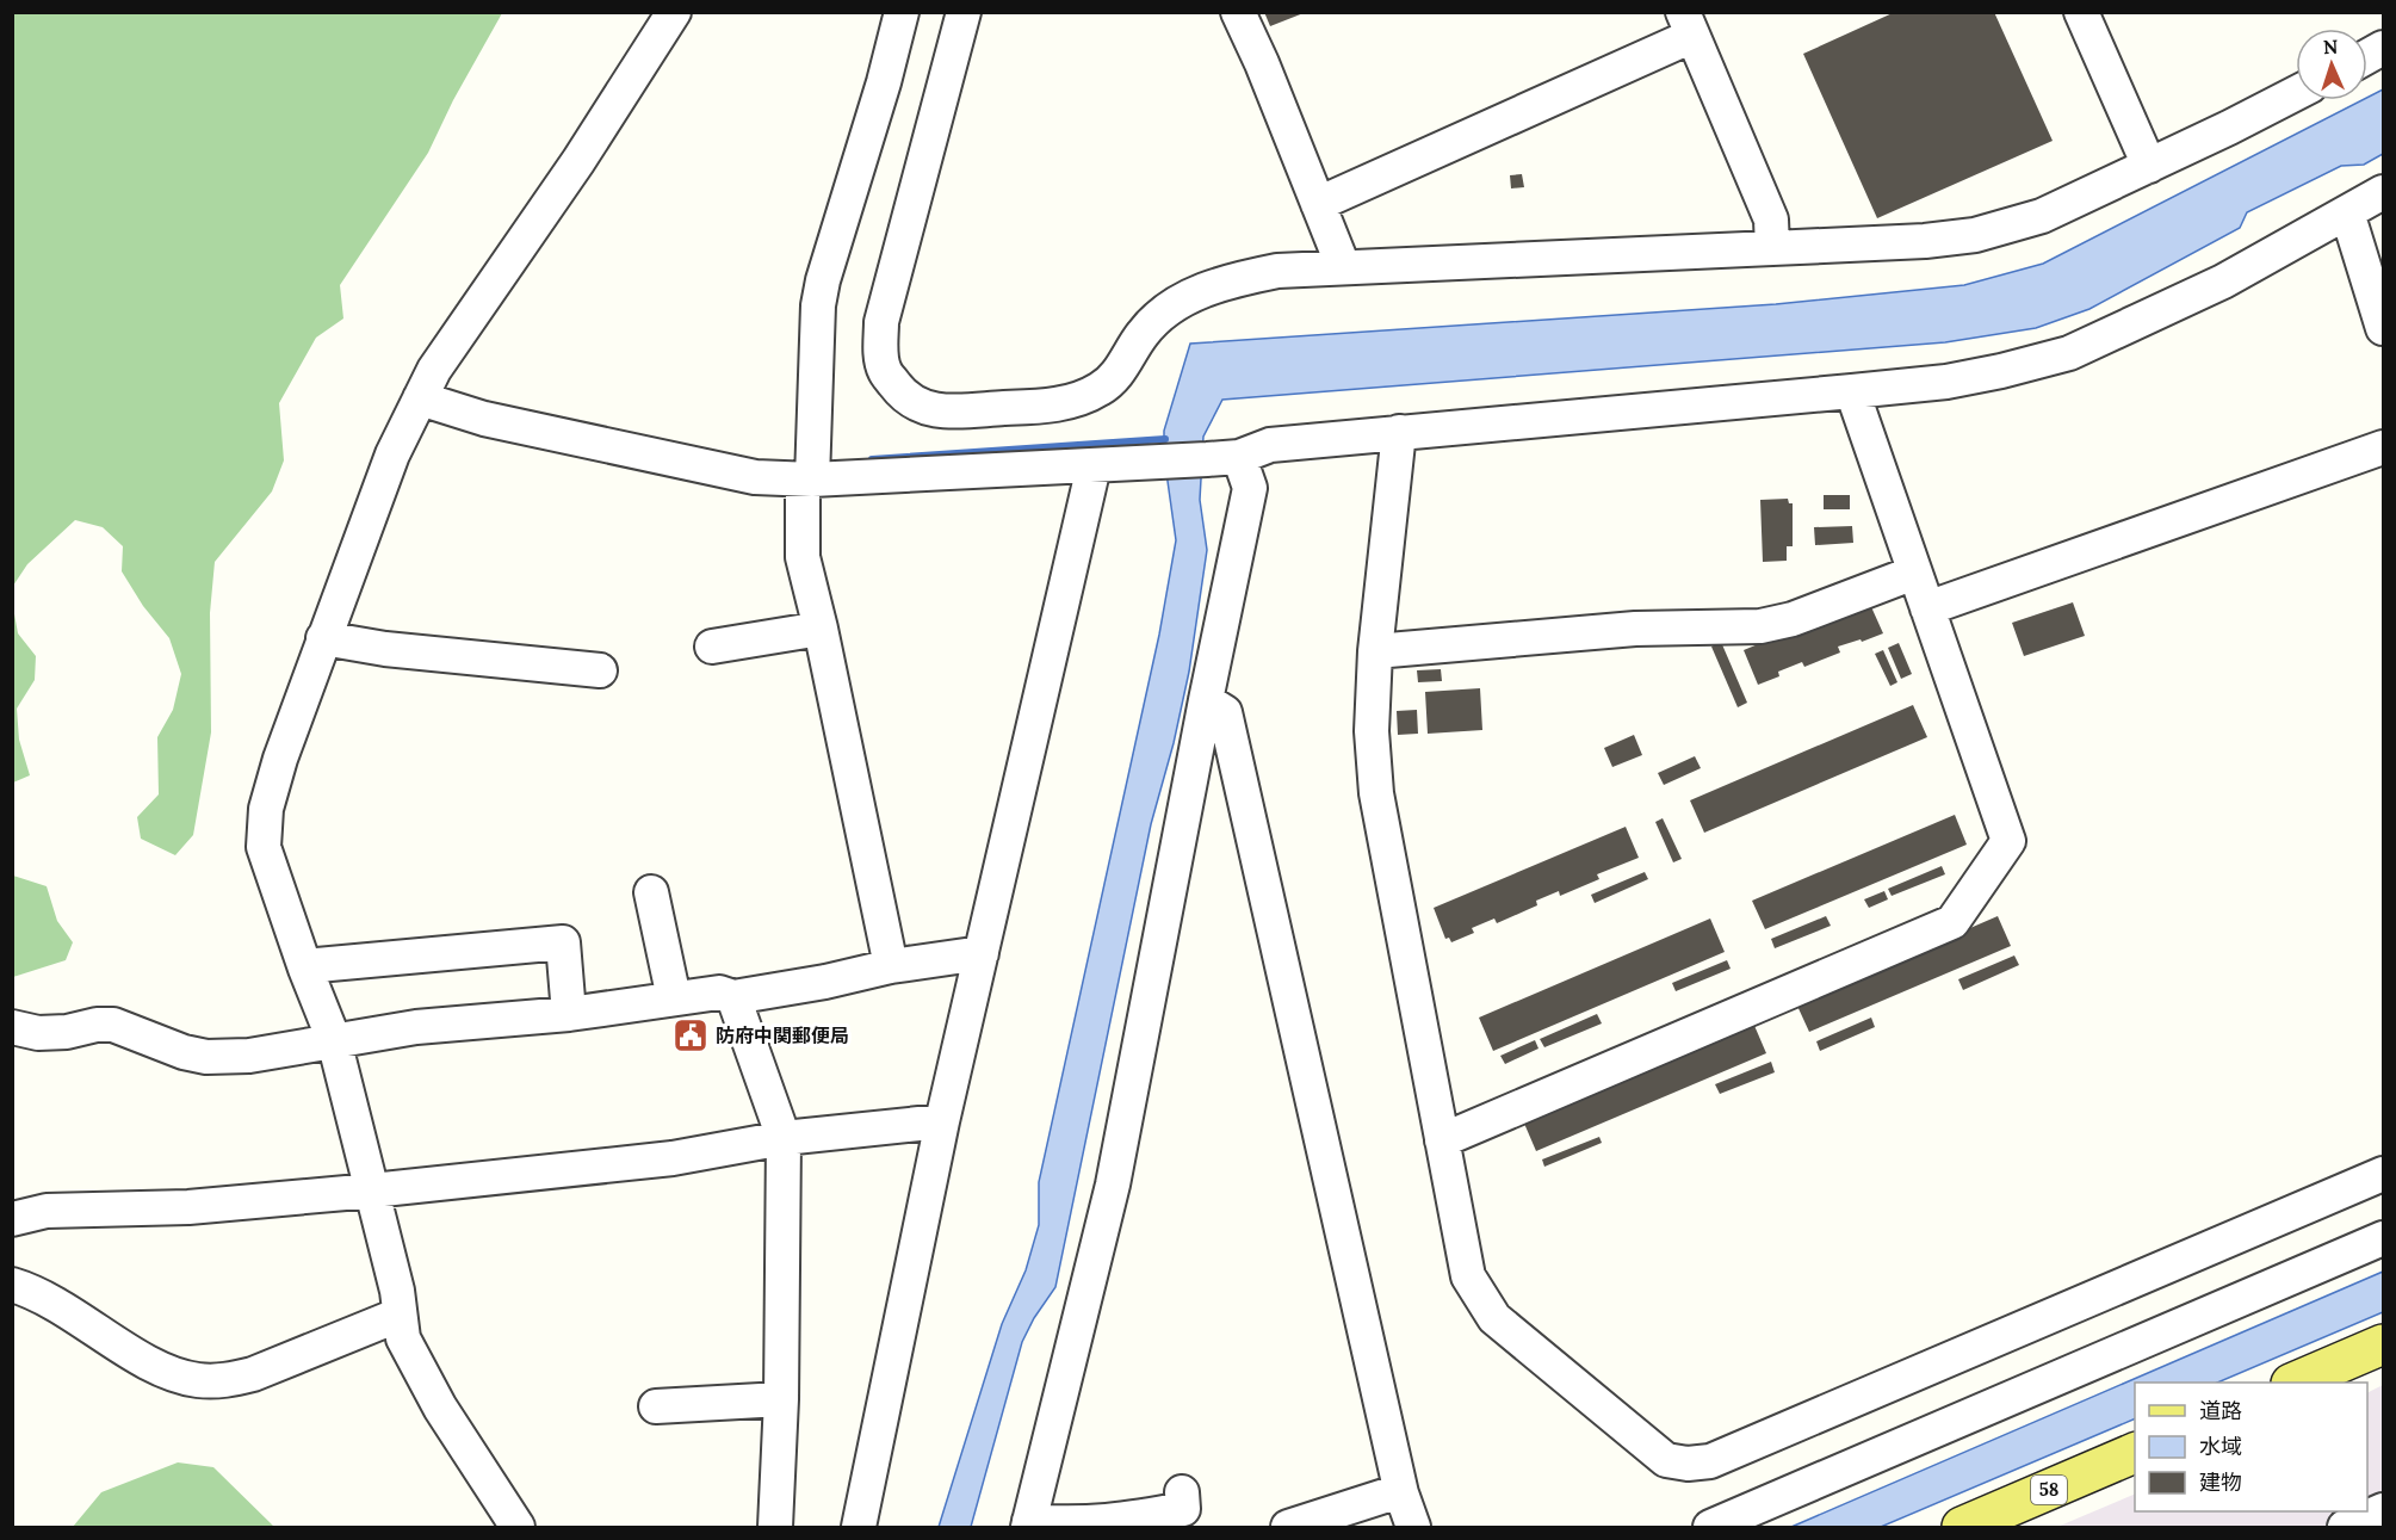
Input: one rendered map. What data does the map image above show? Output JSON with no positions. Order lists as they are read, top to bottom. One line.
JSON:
{"streets":{"main road":["58"]},"places":{"public building":["防府中関郵便局"]},"legend":["道路","水域","建物"],"north":"top"}
